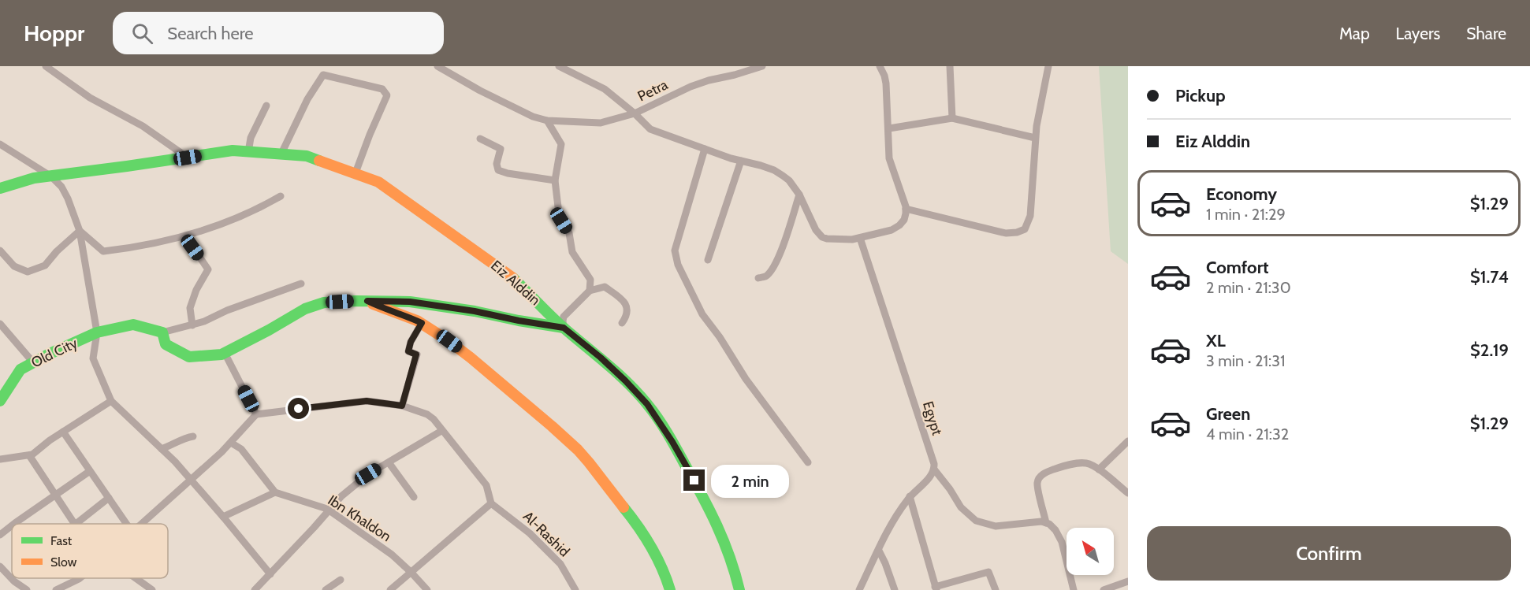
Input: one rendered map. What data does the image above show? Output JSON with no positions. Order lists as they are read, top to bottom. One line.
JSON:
{"streets":{"street":["Petra","Eiz Alddin","Old City","Egypt","Ibn Khaldon","Al-Rashid"]},"legend":["Fast","Slow"],"north":"top left","page":{"header":"Hoppr","search":"Search here","nav":["Map","Layers","Share"],"banner":["Pickup","Eiz Alddin"],"list":[{"name":"Economy","note":"1 min · 21:29","value":"$1.29"},{"name":"Comfort","note":"2 min · 21:30","value":"$1.74"},{"name":"XL","note":"3 min · 21:31","value":"$2.19"},{"name":"Green","note":"4 min · 21:32","value":"$1.29"}],"bubble":"2 min","buttons":"Confirm"}}
